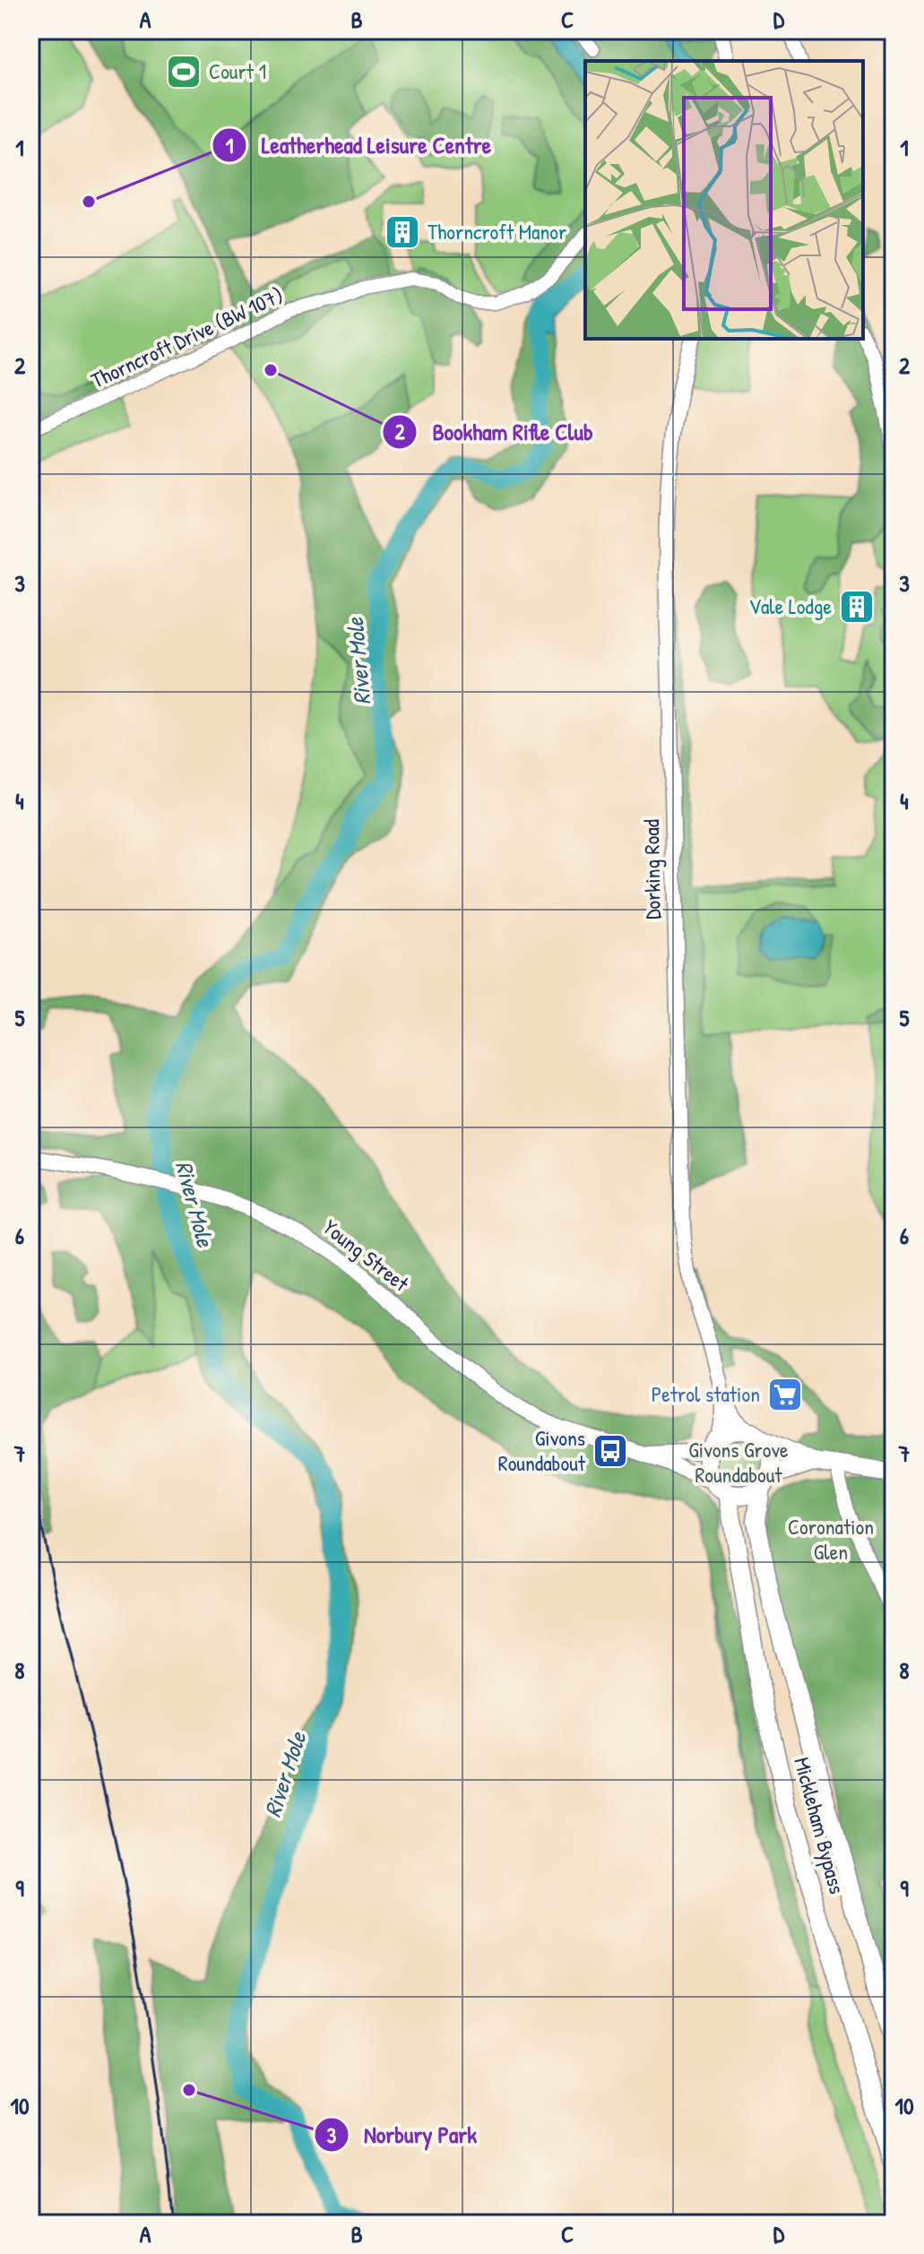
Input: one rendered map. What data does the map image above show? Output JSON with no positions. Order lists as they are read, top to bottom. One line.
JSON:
{"streets":{"highway":["Mickleham Bypass"],"main road":["Dorking Road","Young Street"],"street":["Thorncroft Drive (BW 107)"]},"crossings":[["Dorking Road","Young Street"],["Dorking Road","Mickleham Bypass"],["Young Street","Mickleham Bypass"]],"water":["River Mole"],"parks":["Givons Grove Roundabout","Coronation Glen"],"places":{"sports":["Court 1"],"other":["Leatherhead Leisure Centre","Bookham Rifle Club","Norbury Park"],"building":["Thorncroft Manor","Vale Lodge"],"supermarket":["Petrol station"],"bus stop":["Givons Roundabout"]},"grid":{"columns":["A","B","C","D"],"rows":["1","2","3","4","5","6","7","8","9","10"]}}
